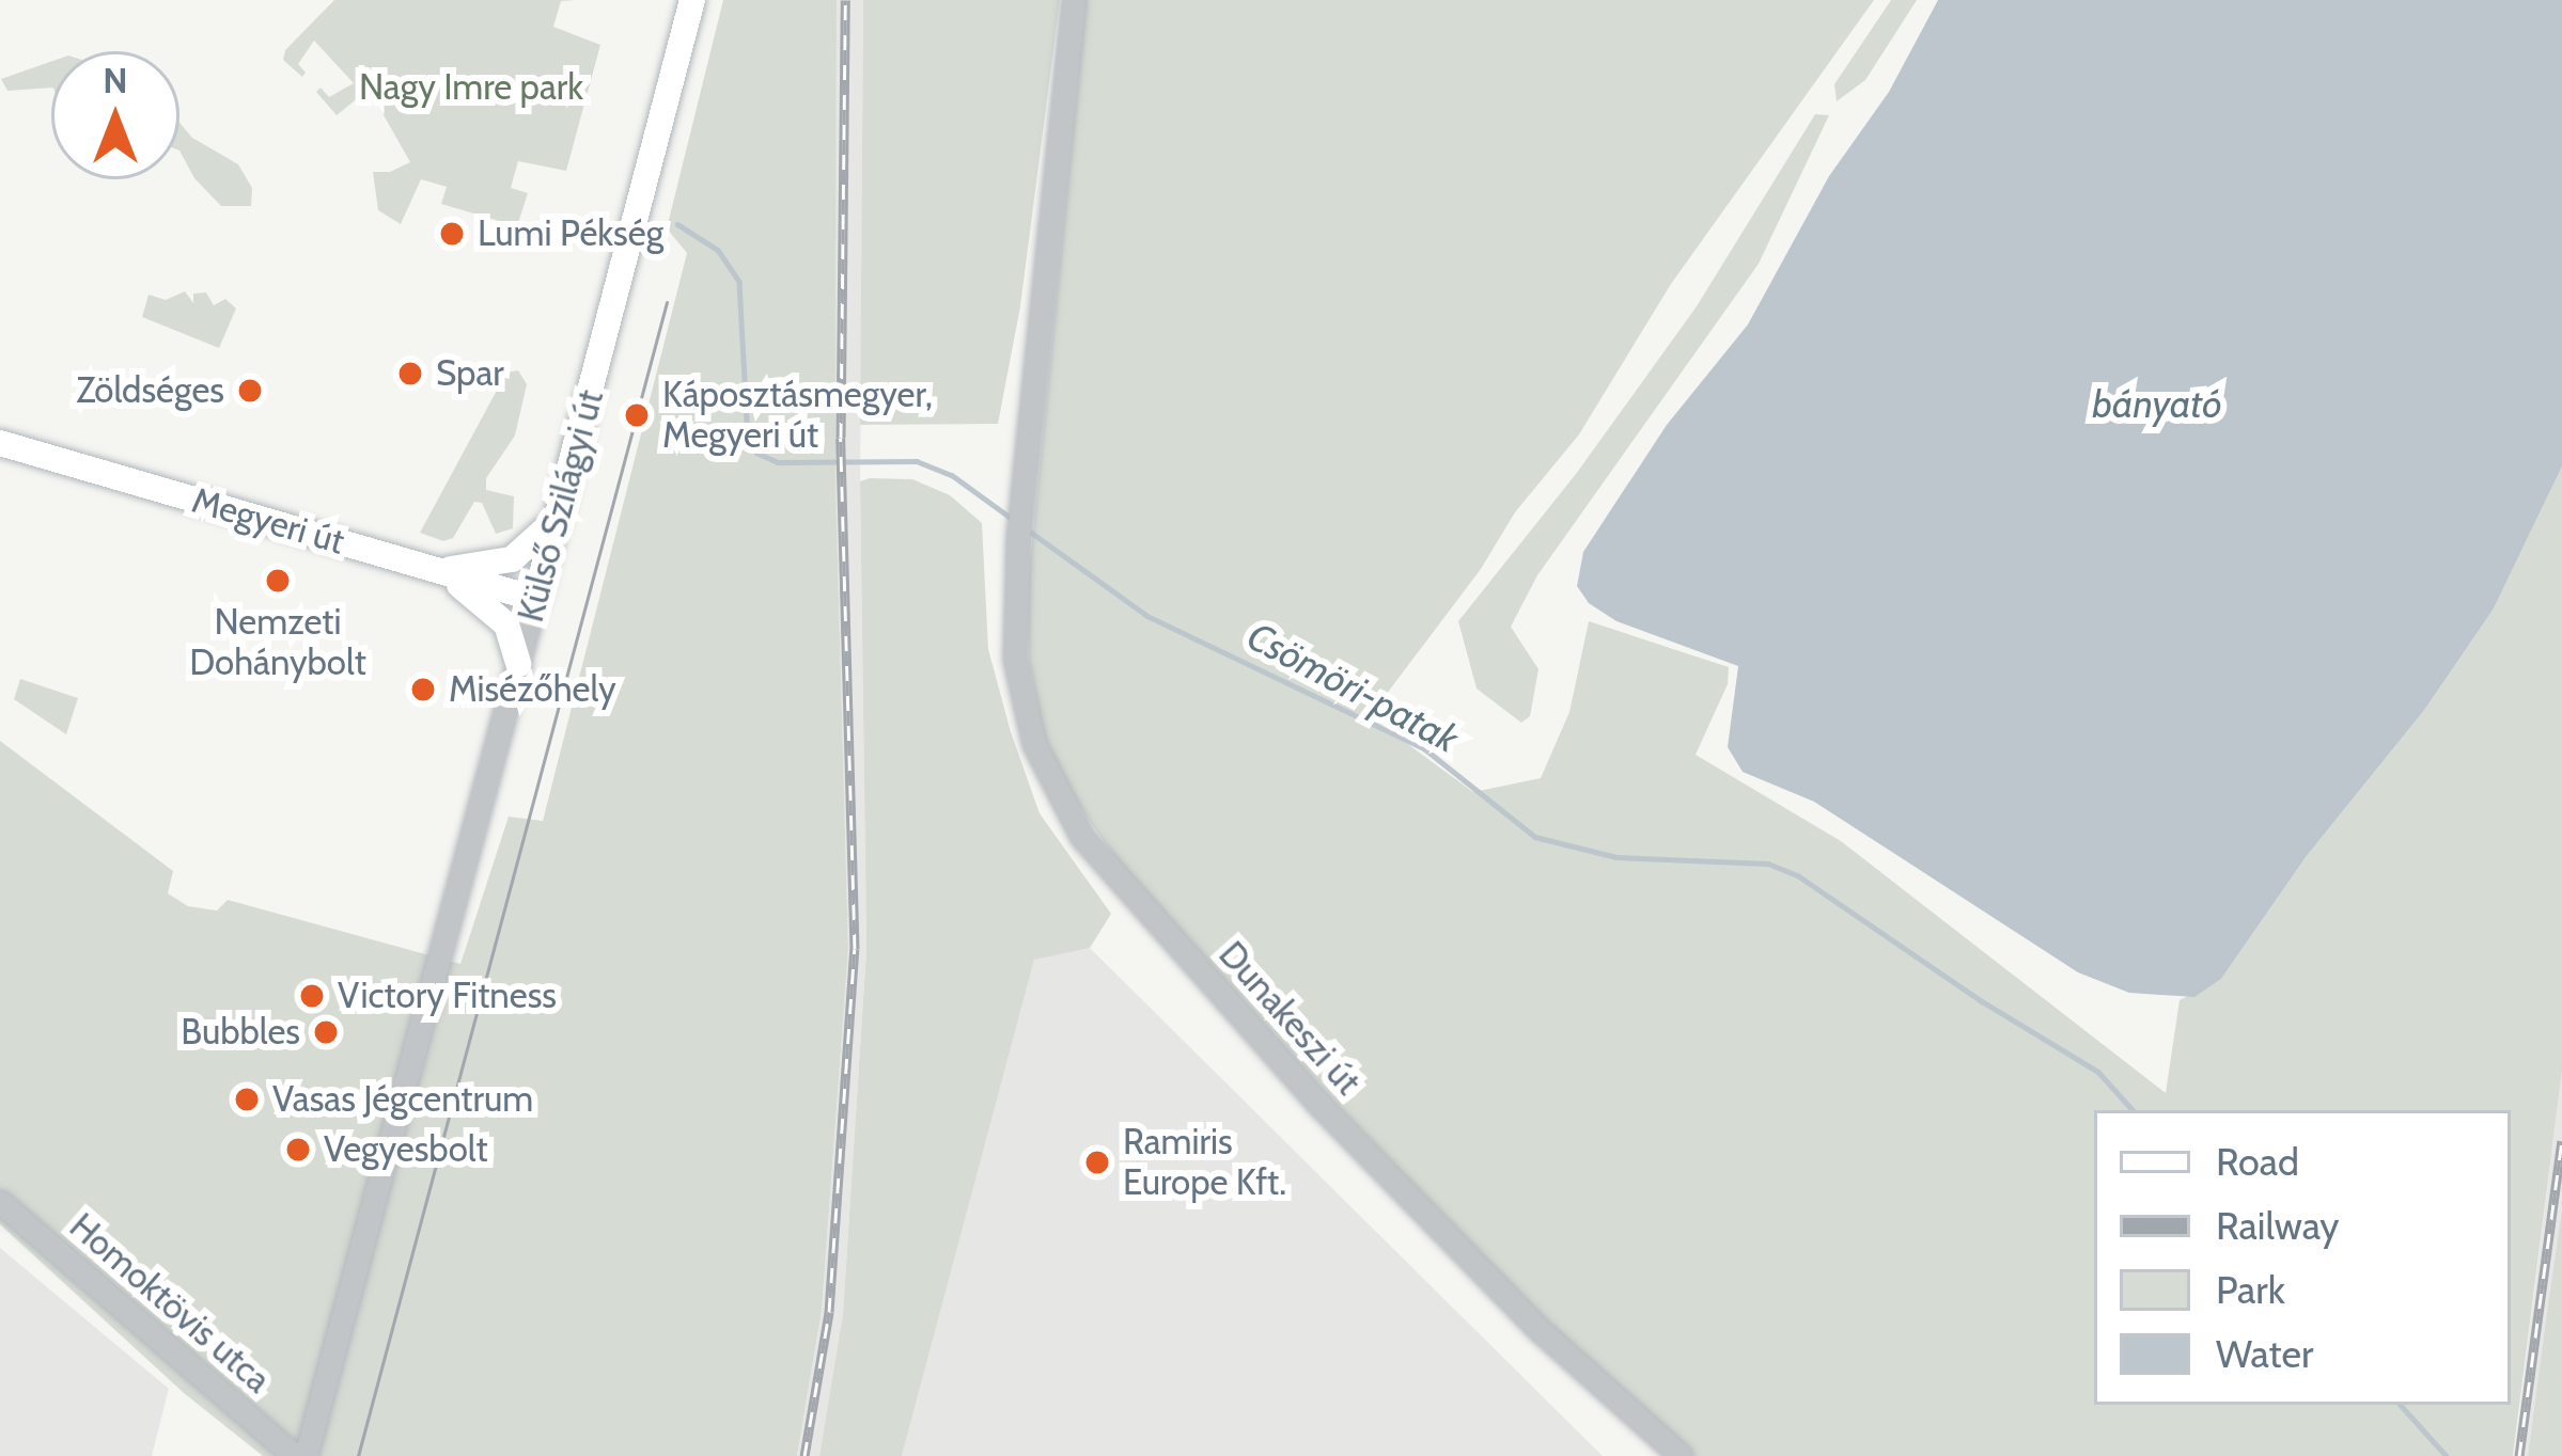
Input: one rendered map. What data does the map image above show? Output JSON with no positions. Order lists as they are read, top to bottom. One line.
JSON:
{"streets":{"main road":["Külső Szilágyi út","Megyeri út"],"street":["Dunakeszi út","Homoktövis utca"]},"crossings":[["Külső Szilágyi út","Megyeri út"]],"water":["bányató","Csömöri-patak"],"parks":["Nagy Imre park"],"places":["Lumi Pékség","Spar","Zöldséges","Káposztásmegyer, Megyeri út","Nemzeti Dohánybolt","Misézőhely","Victory Fitness","Bubbles","Vasas Jégcentrum","Vegyesbolt","Ramiris Europe Kft."],"legend":["Road","Railway","Park","Water"],"north":"top"}
